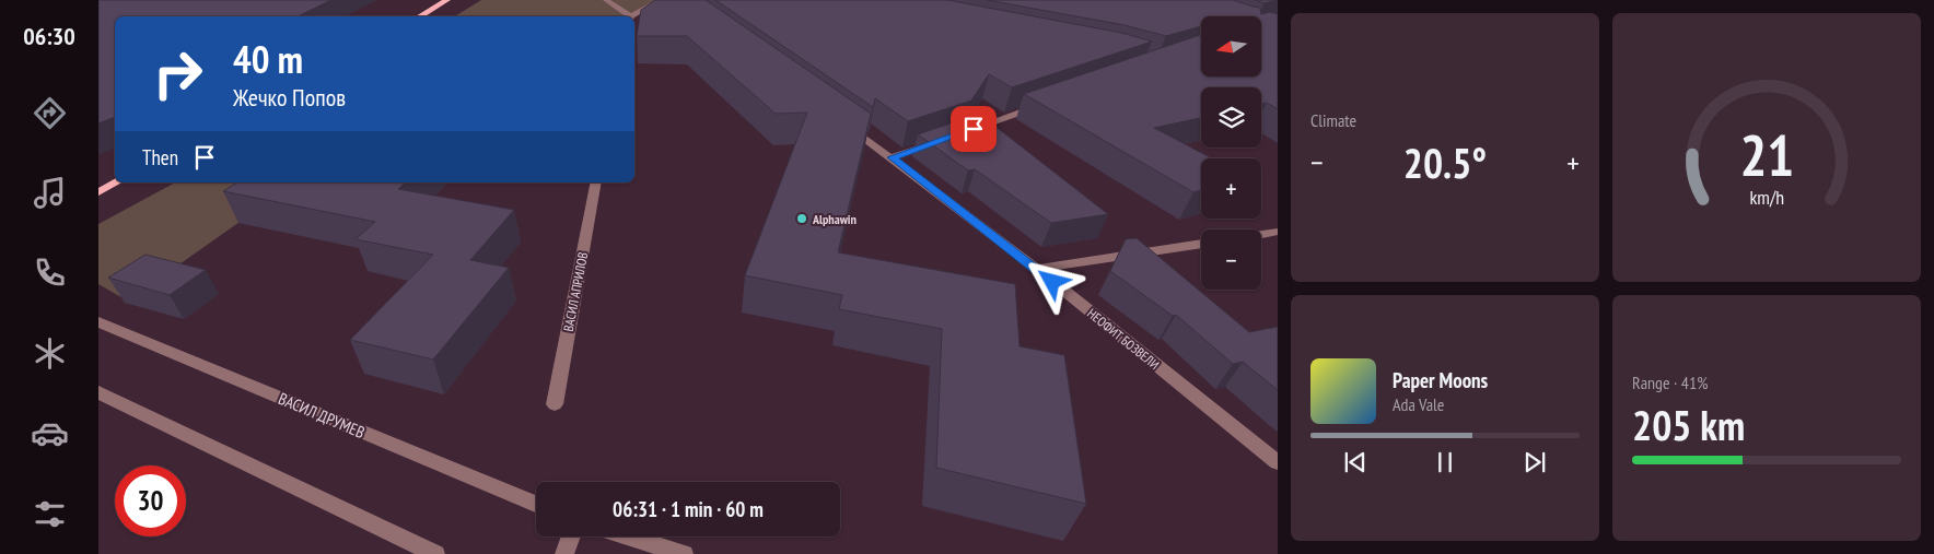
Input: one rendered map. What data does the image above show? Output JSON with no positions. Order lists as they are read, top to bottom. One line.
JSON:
{"streets":{"street":["ВАСИЛ АПРИЛОВ","НЕОФИТ БОЗВЕЛИ","ВАСИЛ ДРУМЕВ"]},"places":["Alphawin"],"north":"left","page":{"tabs":"06:30","tile":["Climate",["Range · 41%","205 km"]],"map_buttons":["+","−"],"turn":["40 m","Жечко Попов"],"then":"Then","heat":["−","20.5°","+"],"song":["Paper Moons","Ada Vale"],"limit":"30","trip":"06:31 · 1 min · 60 m","gauge":["21","km/h"]}}
